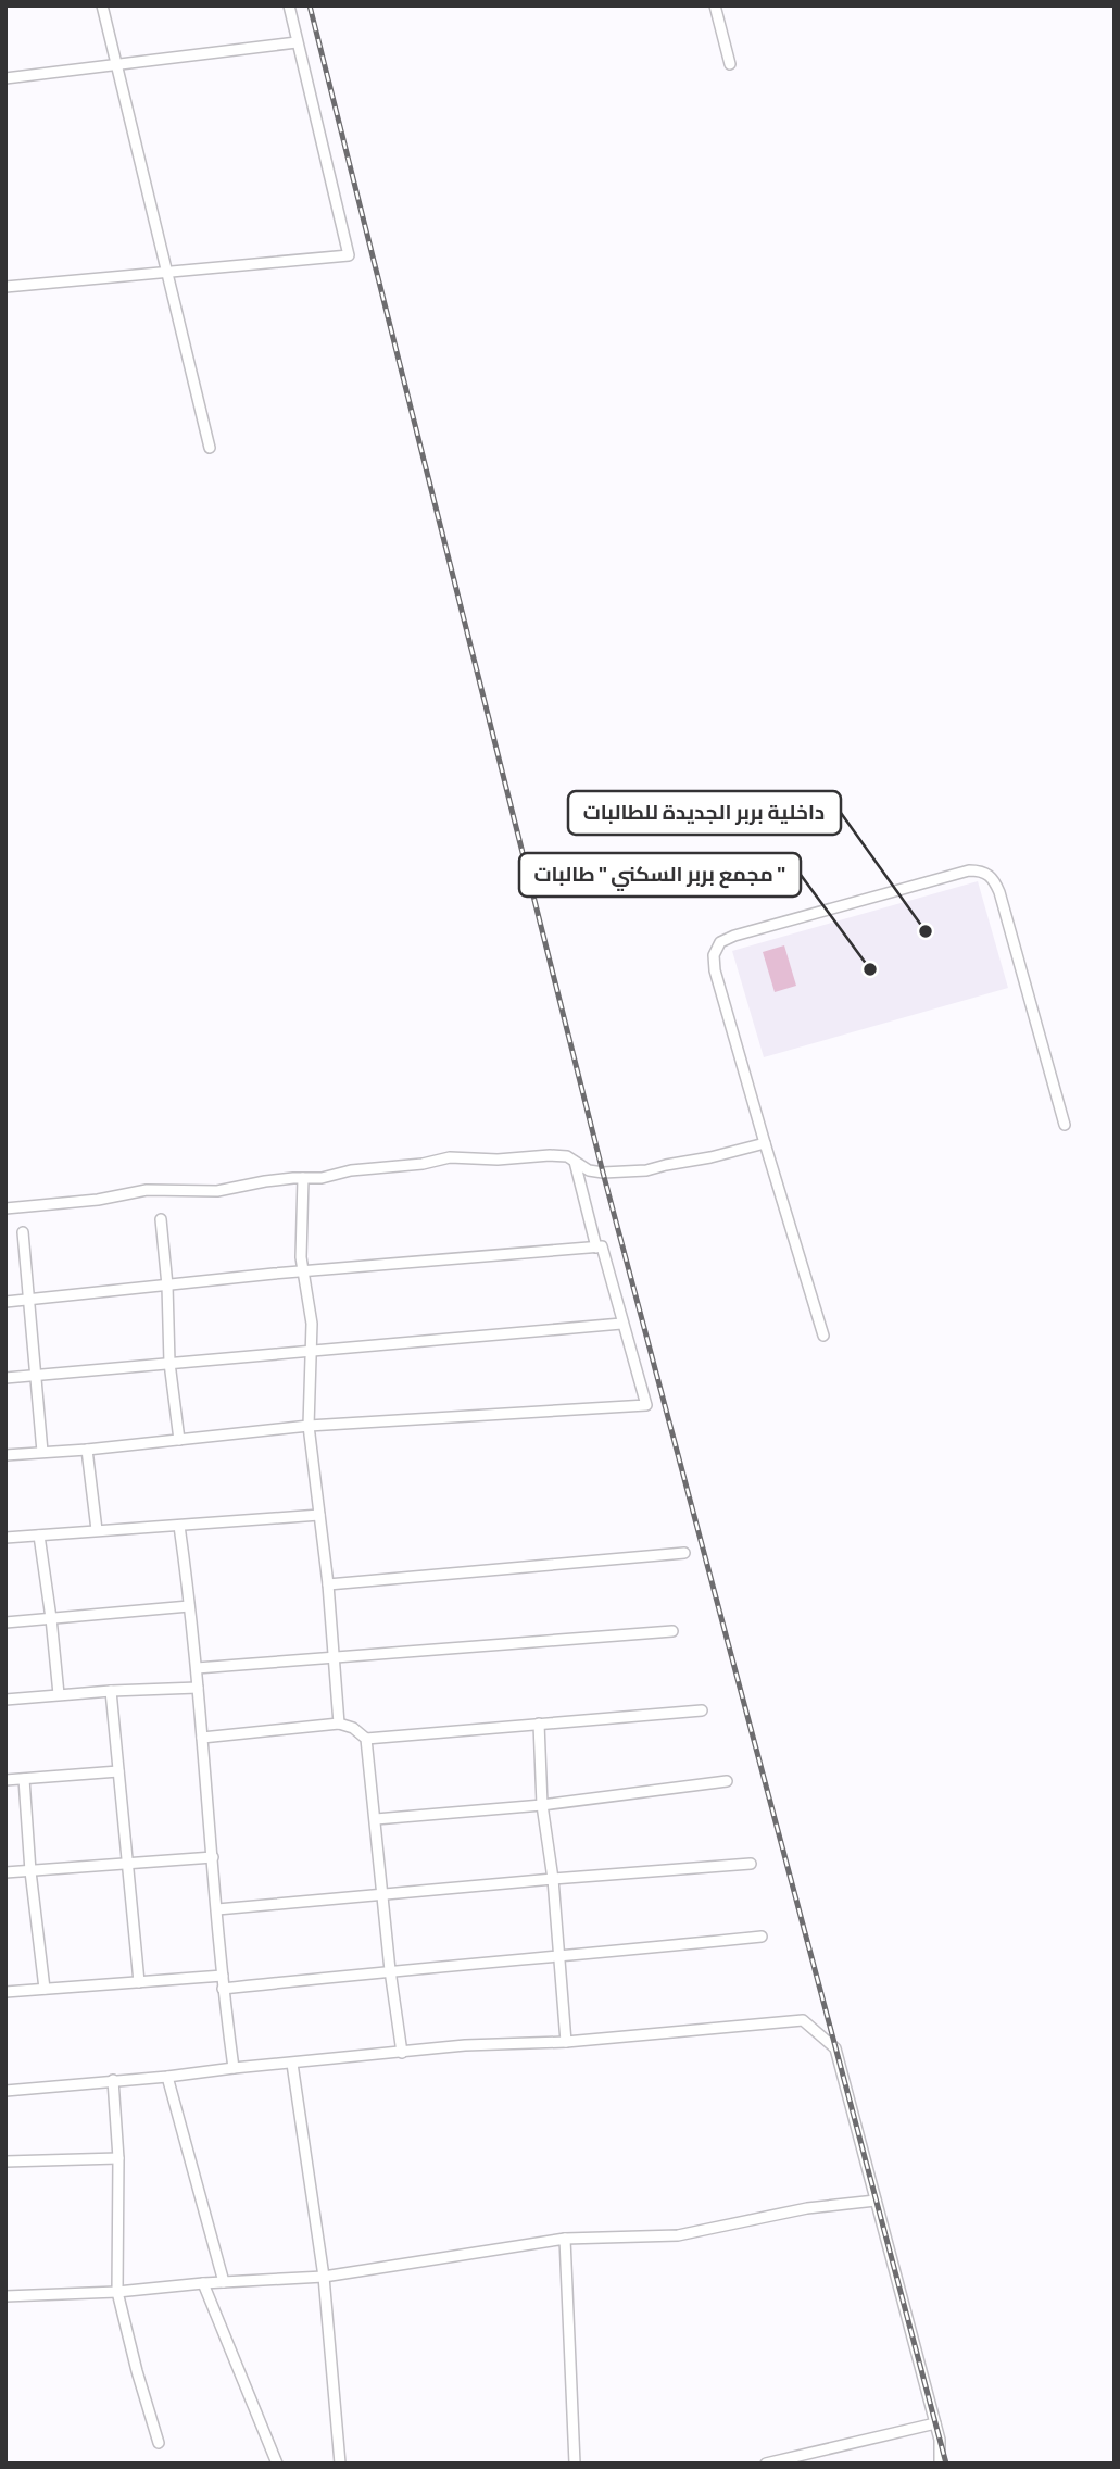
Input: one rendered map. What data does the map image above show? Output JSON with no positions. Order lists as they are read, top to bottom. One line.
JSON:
{"places":["داخلية بربر الجديدة للطالبات","مجمع بربر السكني \" طالبات \""]}
